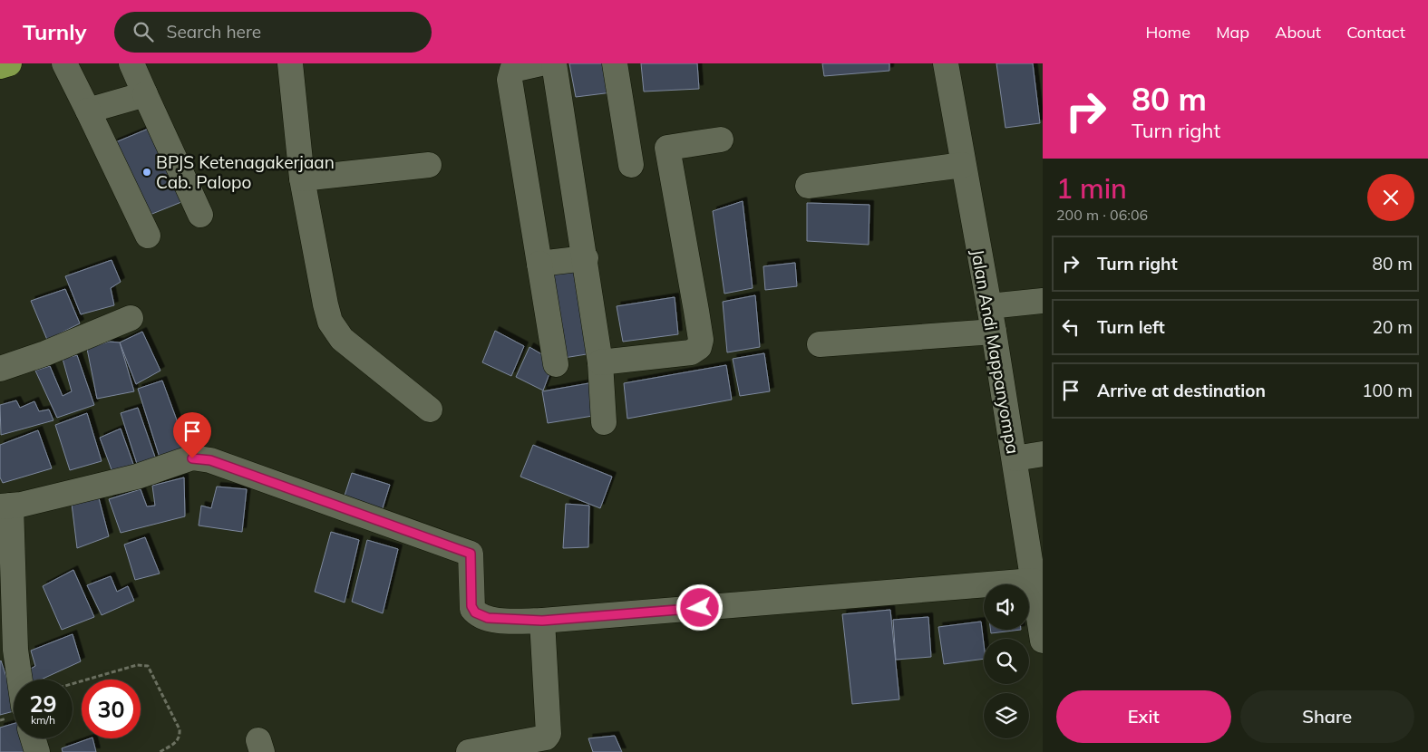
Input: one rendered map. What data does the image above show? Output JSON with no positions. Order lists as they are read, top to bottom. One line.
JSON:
{"streets":{"street":["Jalan Andi Mappanyompa"]},"places":["BPJS Ketenagakerjaan Cab. Palopo"],"page":{"header":"Turnly","search":"Search here","nav":["Home","Map","About","Contact"],"turn":["80 m","Turn right"],"heading":["1 min","200 m · 06:06"],"list":[{"name":"Turn right","value":"80 m"},{"name":"Turn left","value":"20 m"},{"name":"Arrive at destination","value":"100 m"}],"speed":"29 km/h","limit":"30","buttons":["Exit","Share"]}}
